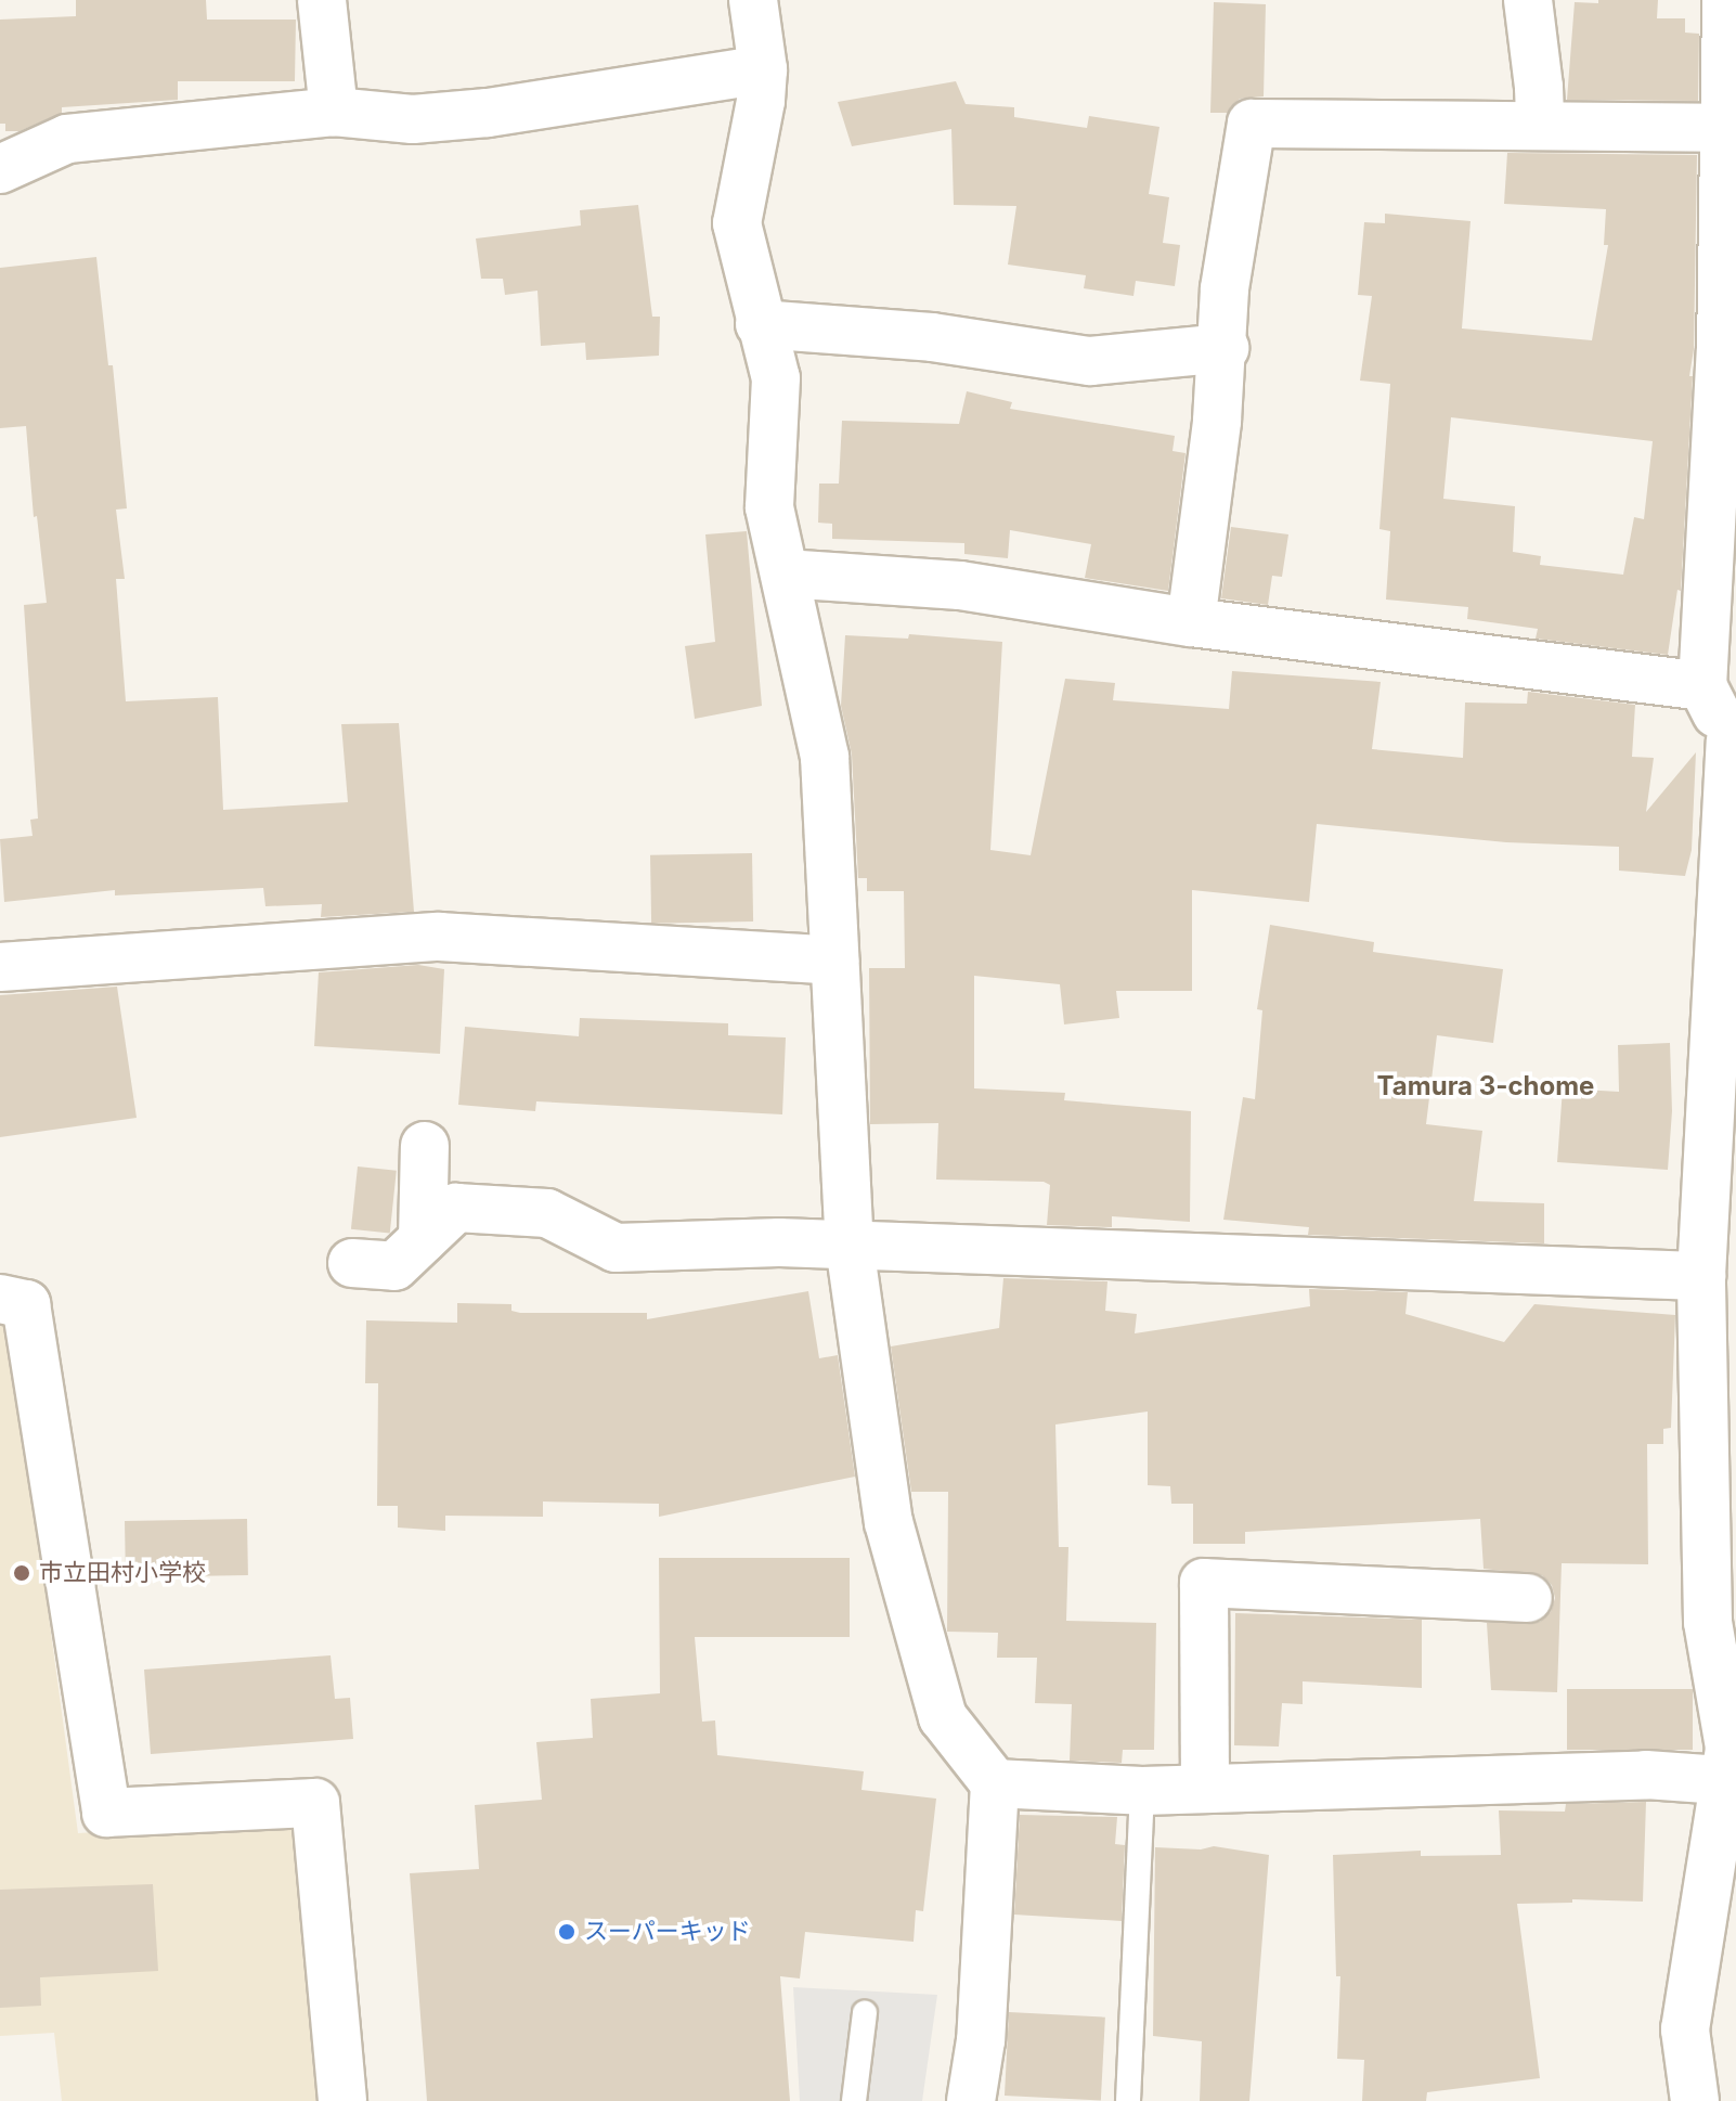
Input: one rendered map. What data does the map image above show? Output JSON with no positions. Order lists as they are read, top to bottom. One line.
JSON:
{"districts":["Tamura 3-chome"],"places":["市立田村小学校","スーパーキッド"]}
